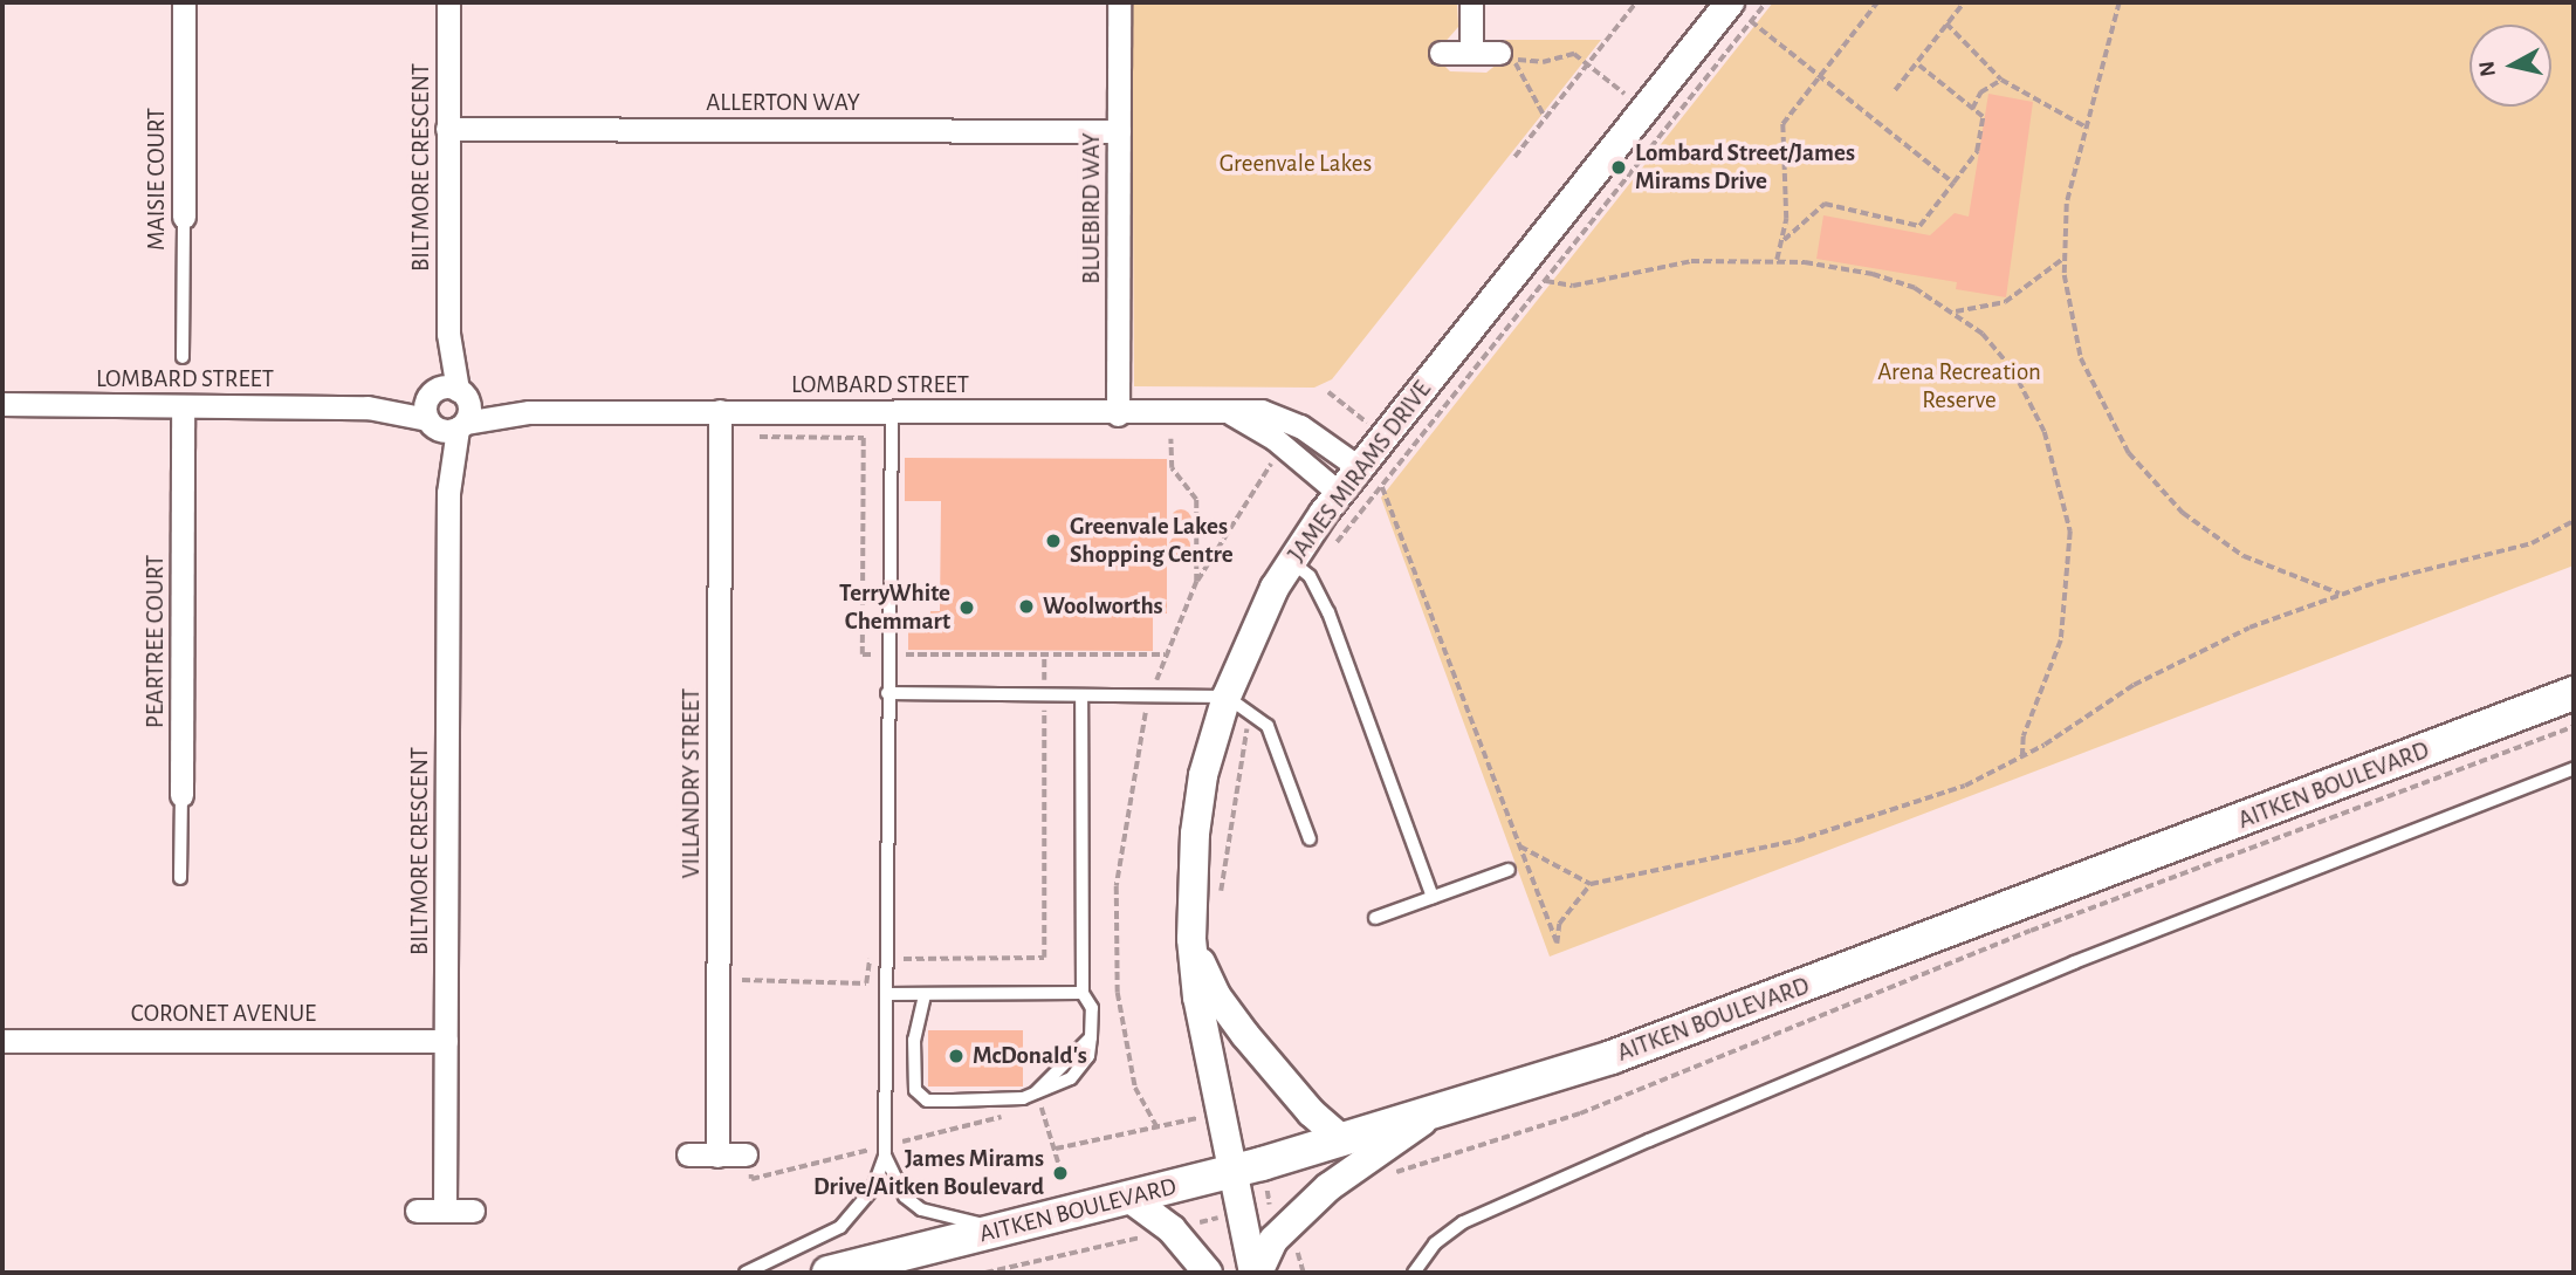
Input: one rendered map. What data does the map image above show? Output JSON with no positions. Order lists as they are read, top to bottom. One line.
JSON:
{"streets":{"main road":["AITKEN BOULEVARD"],"street":["ALLERTON WAY","BILTMORE CRESCENT","MAISIE COURT","BLUEBIRD WAY","LOMBARD STREET","JAMES MIRAMS DRIVE","PEARTREE COURT","VILLANDRY STREET","CORONET AVENUE"]},"crossings":[["ALLERTON WAY","BILTMORE CRESCENT"],["ALLERTON WAY","BLUEBIRD WAY"],["BILTMORE CRESCENT","LOMBARD STREET"],["BILTMORE CRESCENT","CORONET AVENUE"],["BLUEBIRD WAY","LOMBARD STREET"],["LOMBARD STREET","JAMES MIRAMS DRIVE"],["LOMBARD STREET","PEARTREE COURT"],["LOMBARD STREET","VILLANDRY STREET"],["JAMES MIRAMS DRIVE","AITKEN BOULEVARD"]],"parks":["Greenvale Lakes","Arena Recreation Reserve"],"places":["Lombard Street/James Mirams Drive","Greenvale Lakes Shopping Centre","Woolworths","TerryWhite Chemmart","McDonald's","James Mirams Drive/Aitken Boulevard"],"north":"left"}
